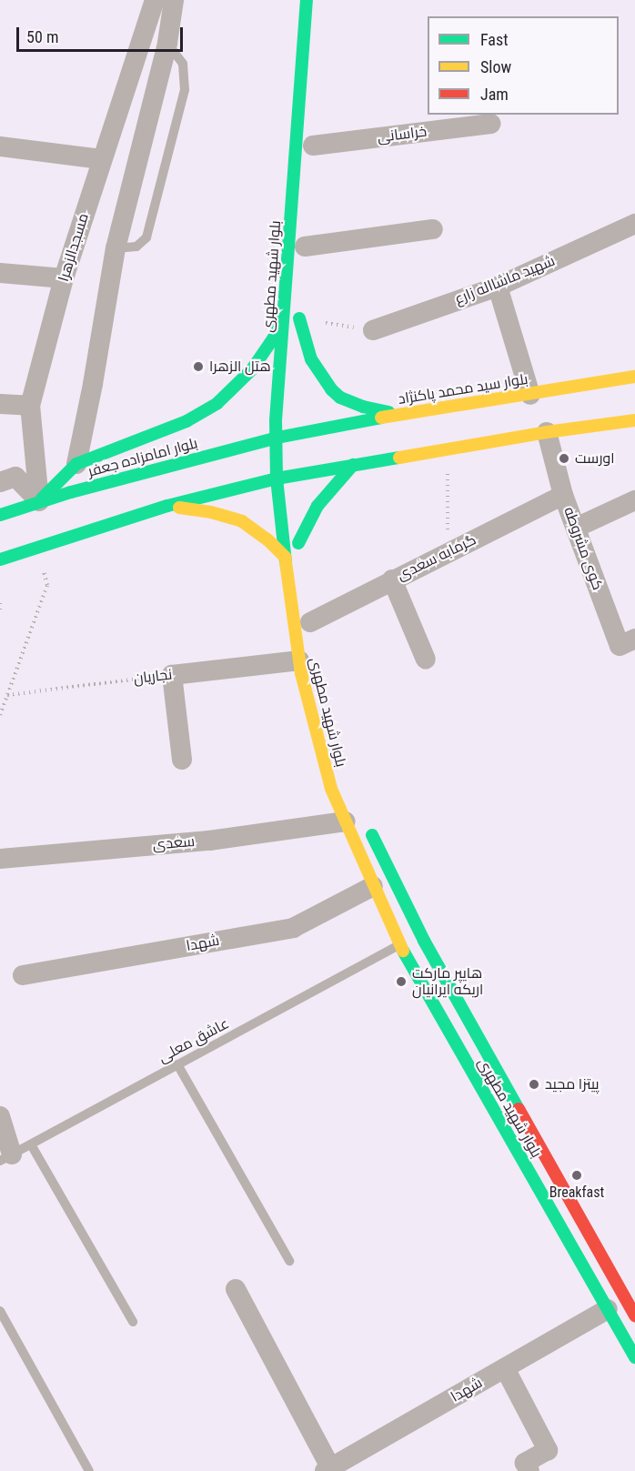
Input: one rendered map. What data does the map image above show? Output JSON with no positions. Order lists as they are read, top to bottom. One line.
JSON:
{"streets":{"main road":["بلوار شهید مطهری","بلوار سید محمد پاکنژاد","بلوار امامزاده جعفر"],"street":["خراسانی","مسجدالزهرا","شهید ماشااله زارع","کوی مشروطه","گرمابه سعدی","نجاریان","سعدی","شهدا"],"lane":["عاشق معلی"]},"crossings":[["مسجدالزهرا","بلوار امامزاده جعفر"],["بلوار شهید مطهری","بلوار امامزاده جعفر"],["بلوار شهید مطهری","نجاریان"],["بلوار شهید مطهری","سعدی"],["بلوار شهید مطهری","شهدا"],["بلوار شهید مطهری","عاشق معلی"],["بلوار سید محمد پاکنژاد","بلوار امامزاده جعفر"],["کوی مشروطه","گرمابه سعدی"]],"places":["هتل الزهرا","اورست","هایپر مارکت اریکه ایرانیان","پیتزا مجید","Breakfast"],"legend":["Fast","Slow","Jam"],"scale_bar":"50 m"}
